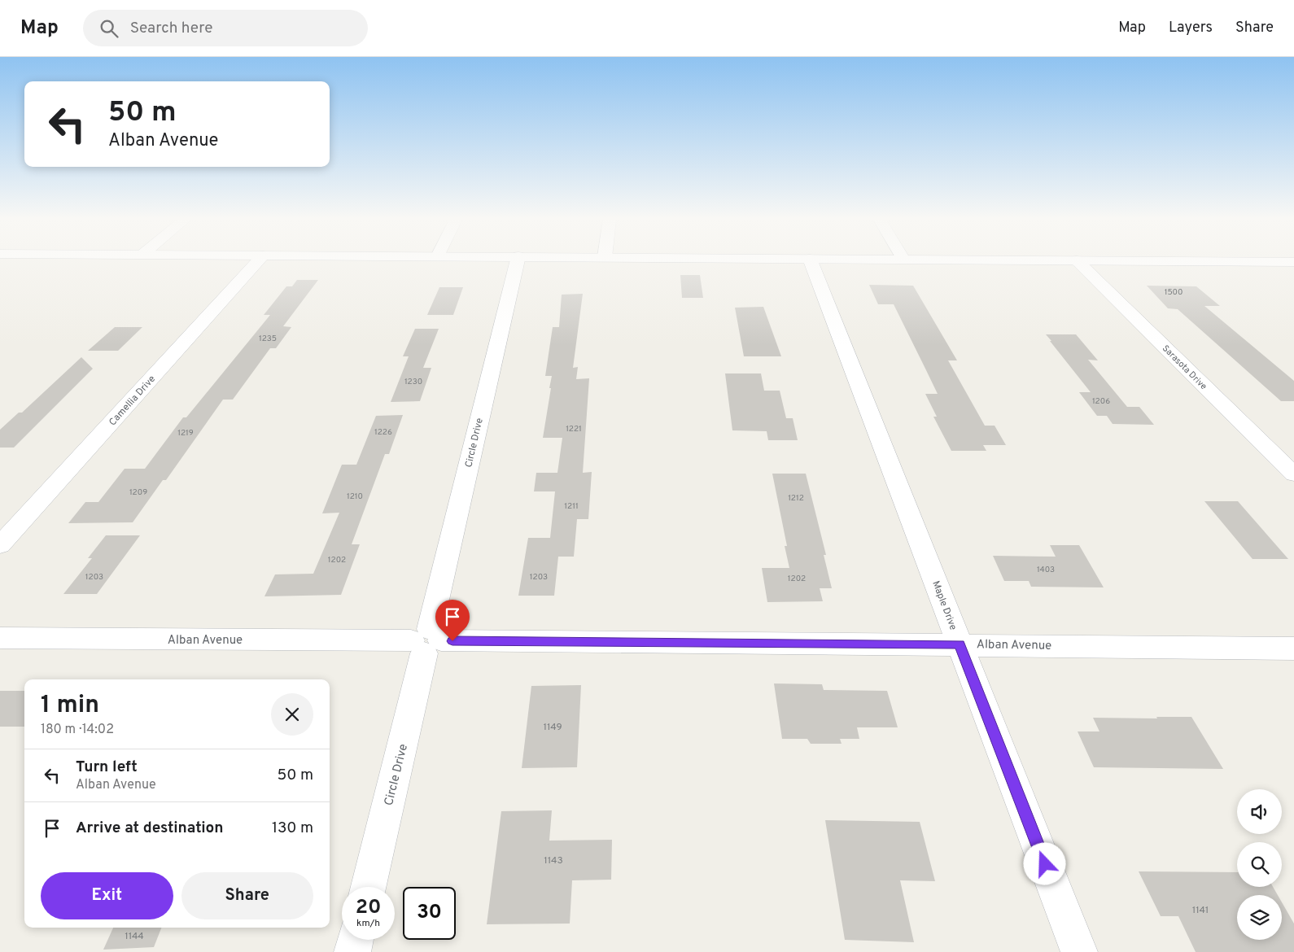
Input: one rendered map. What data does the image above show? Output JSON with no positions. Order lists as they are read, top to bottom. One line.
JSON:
{"streets":{"street":["Sarasota Drive","Camellia Drive","Circle Drive","Maple Drive","Alban Avenue"]},"crossings":[["Circle Drive","Alban Avenue"],["Maple Drive","Alban Avenue"]],"house_numbers":["1500","1235","1230","1206","1221","1226","1219","1209","1210","1212","1211","1202","1403","1203","1203","1202","1149","1143","1141","1144"],"page":{"header":"Map","search":"Search here","nav":["Map","Layers","Share"],"turn":["50 m","Alban Avenue"],"heading":["1 min","180 m · 14:02"],"list":[{"name":"Turn left","note":"Alban Avenue","value":"50 m"},{"name":"Arrive at destination","value":"130 m"}],"buttons":["Exit","Share"],"speed":"20 km/h","limit":"30"}}
